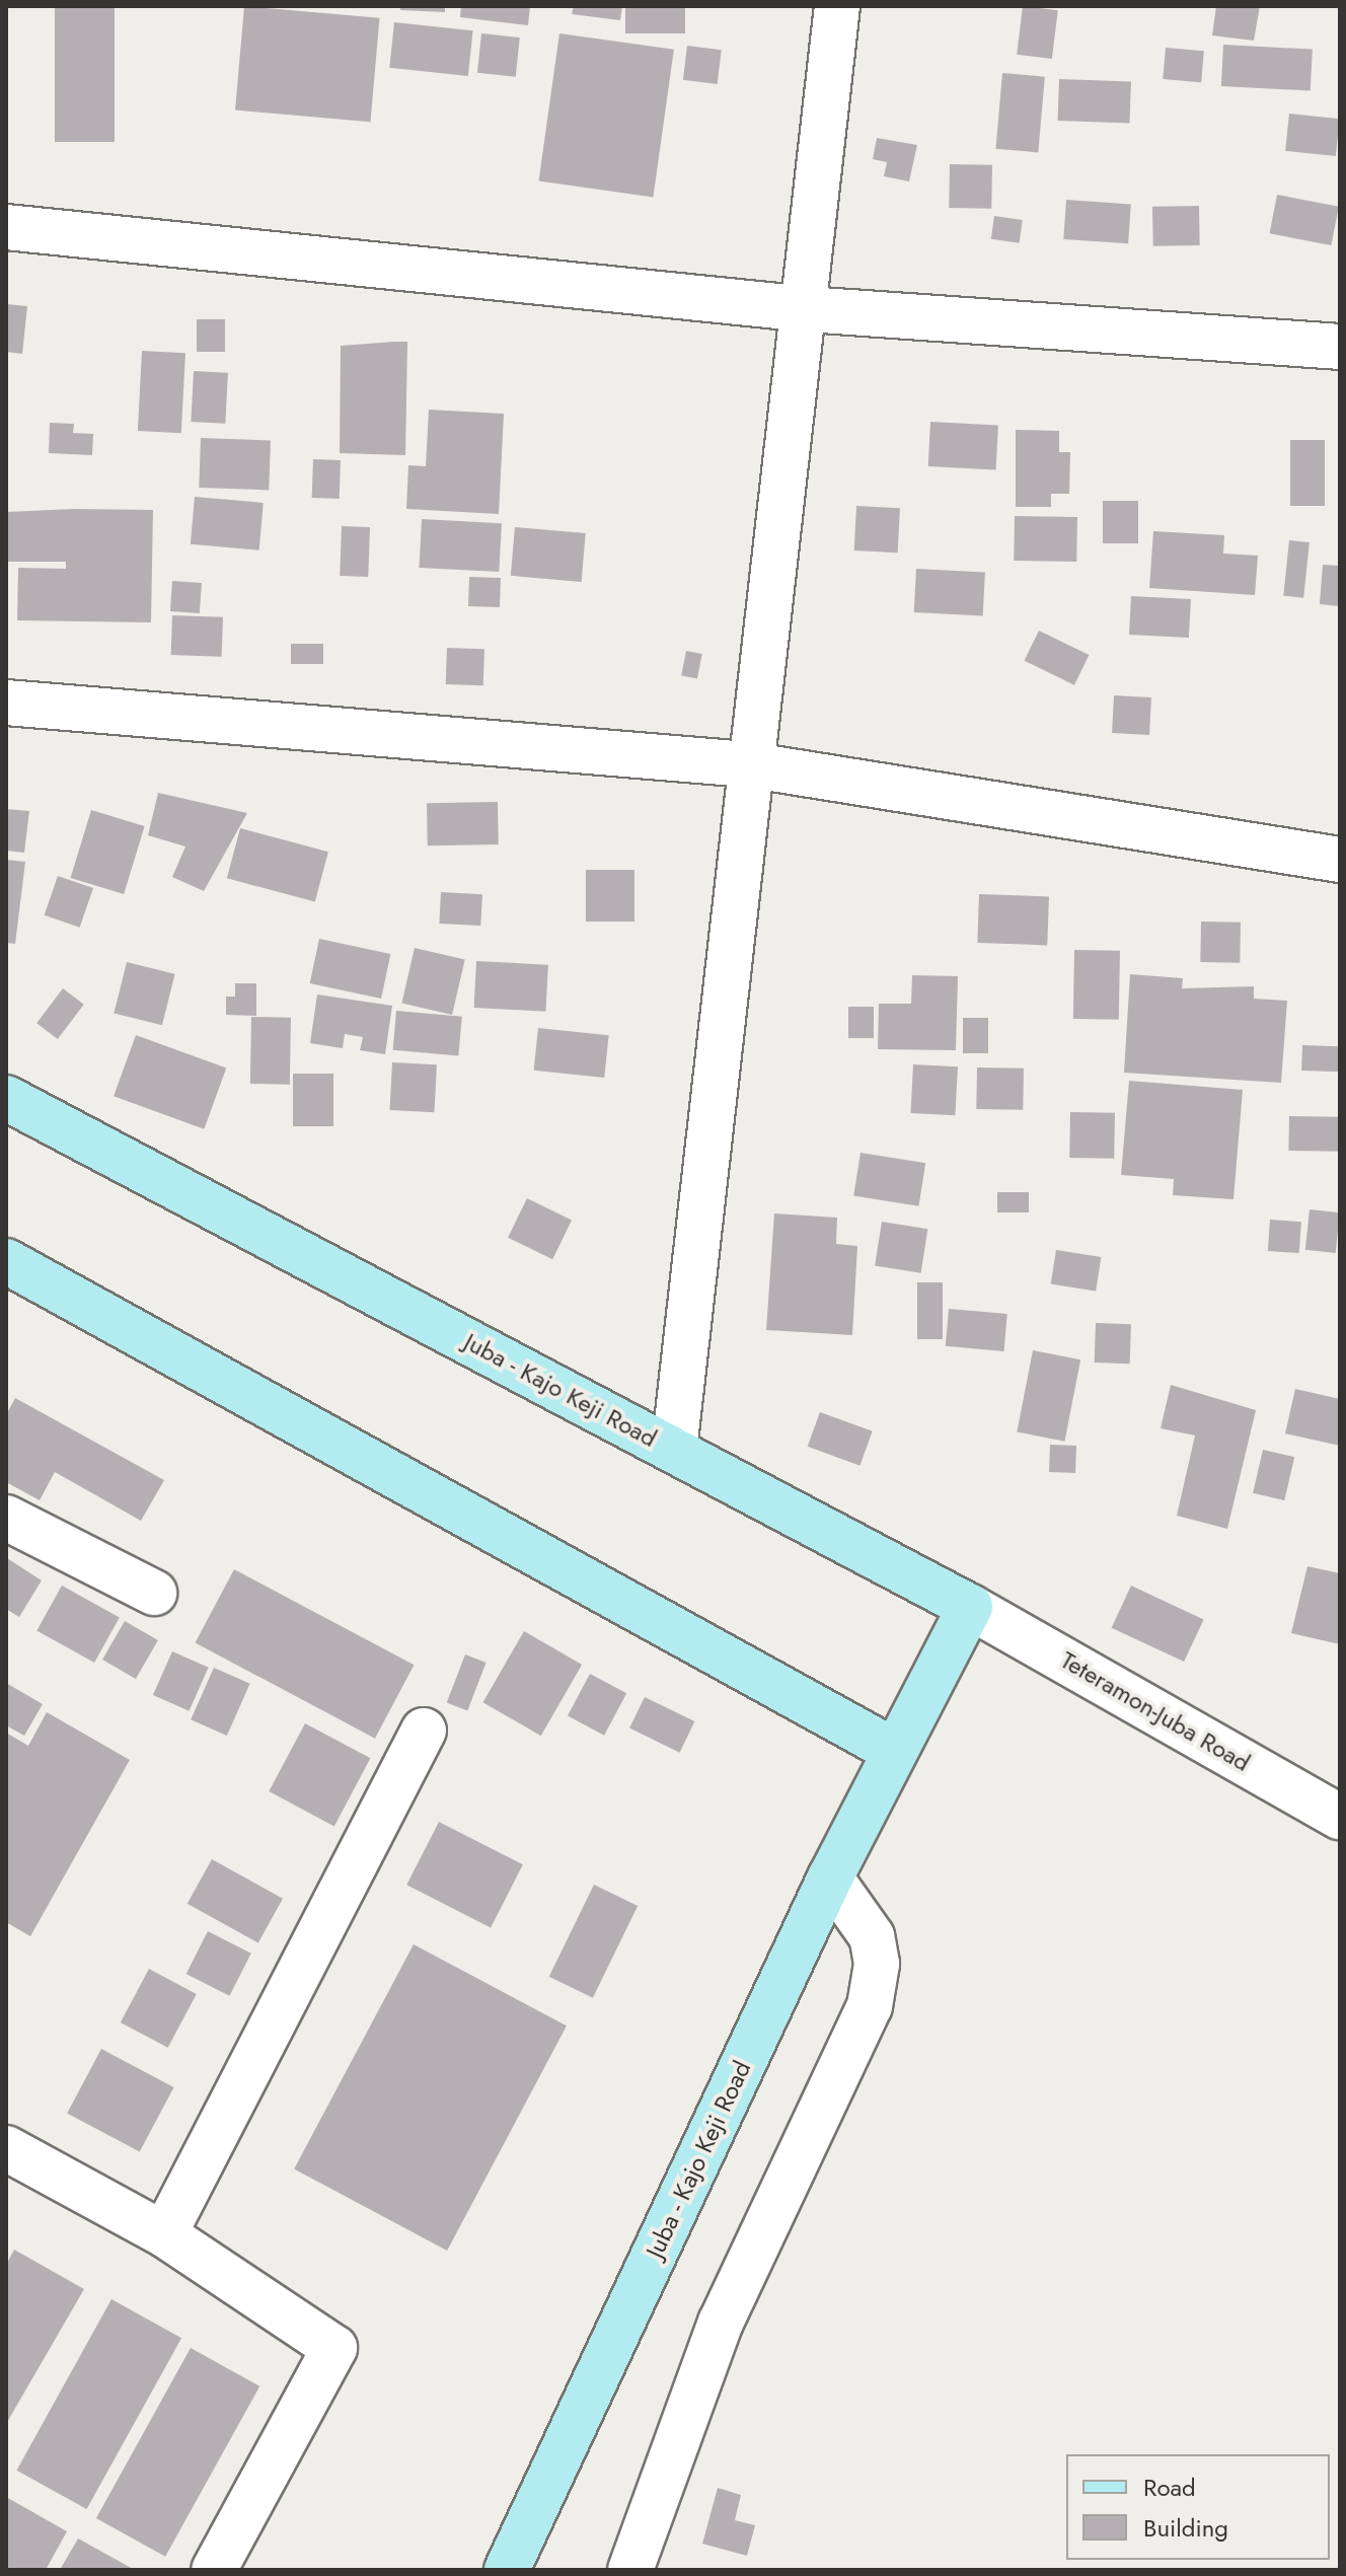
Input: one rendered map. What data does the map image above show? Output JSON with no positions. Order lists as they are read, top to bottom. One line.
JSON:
{"streets":{"main road":["Juba - Kajo Keji Road"],"street":["Teteramon-Juba Road"]},"crossings":[["Juba - Kajo Keji Road","Teteramon-Juba Road"]],"legend":["Road","Building"]}
